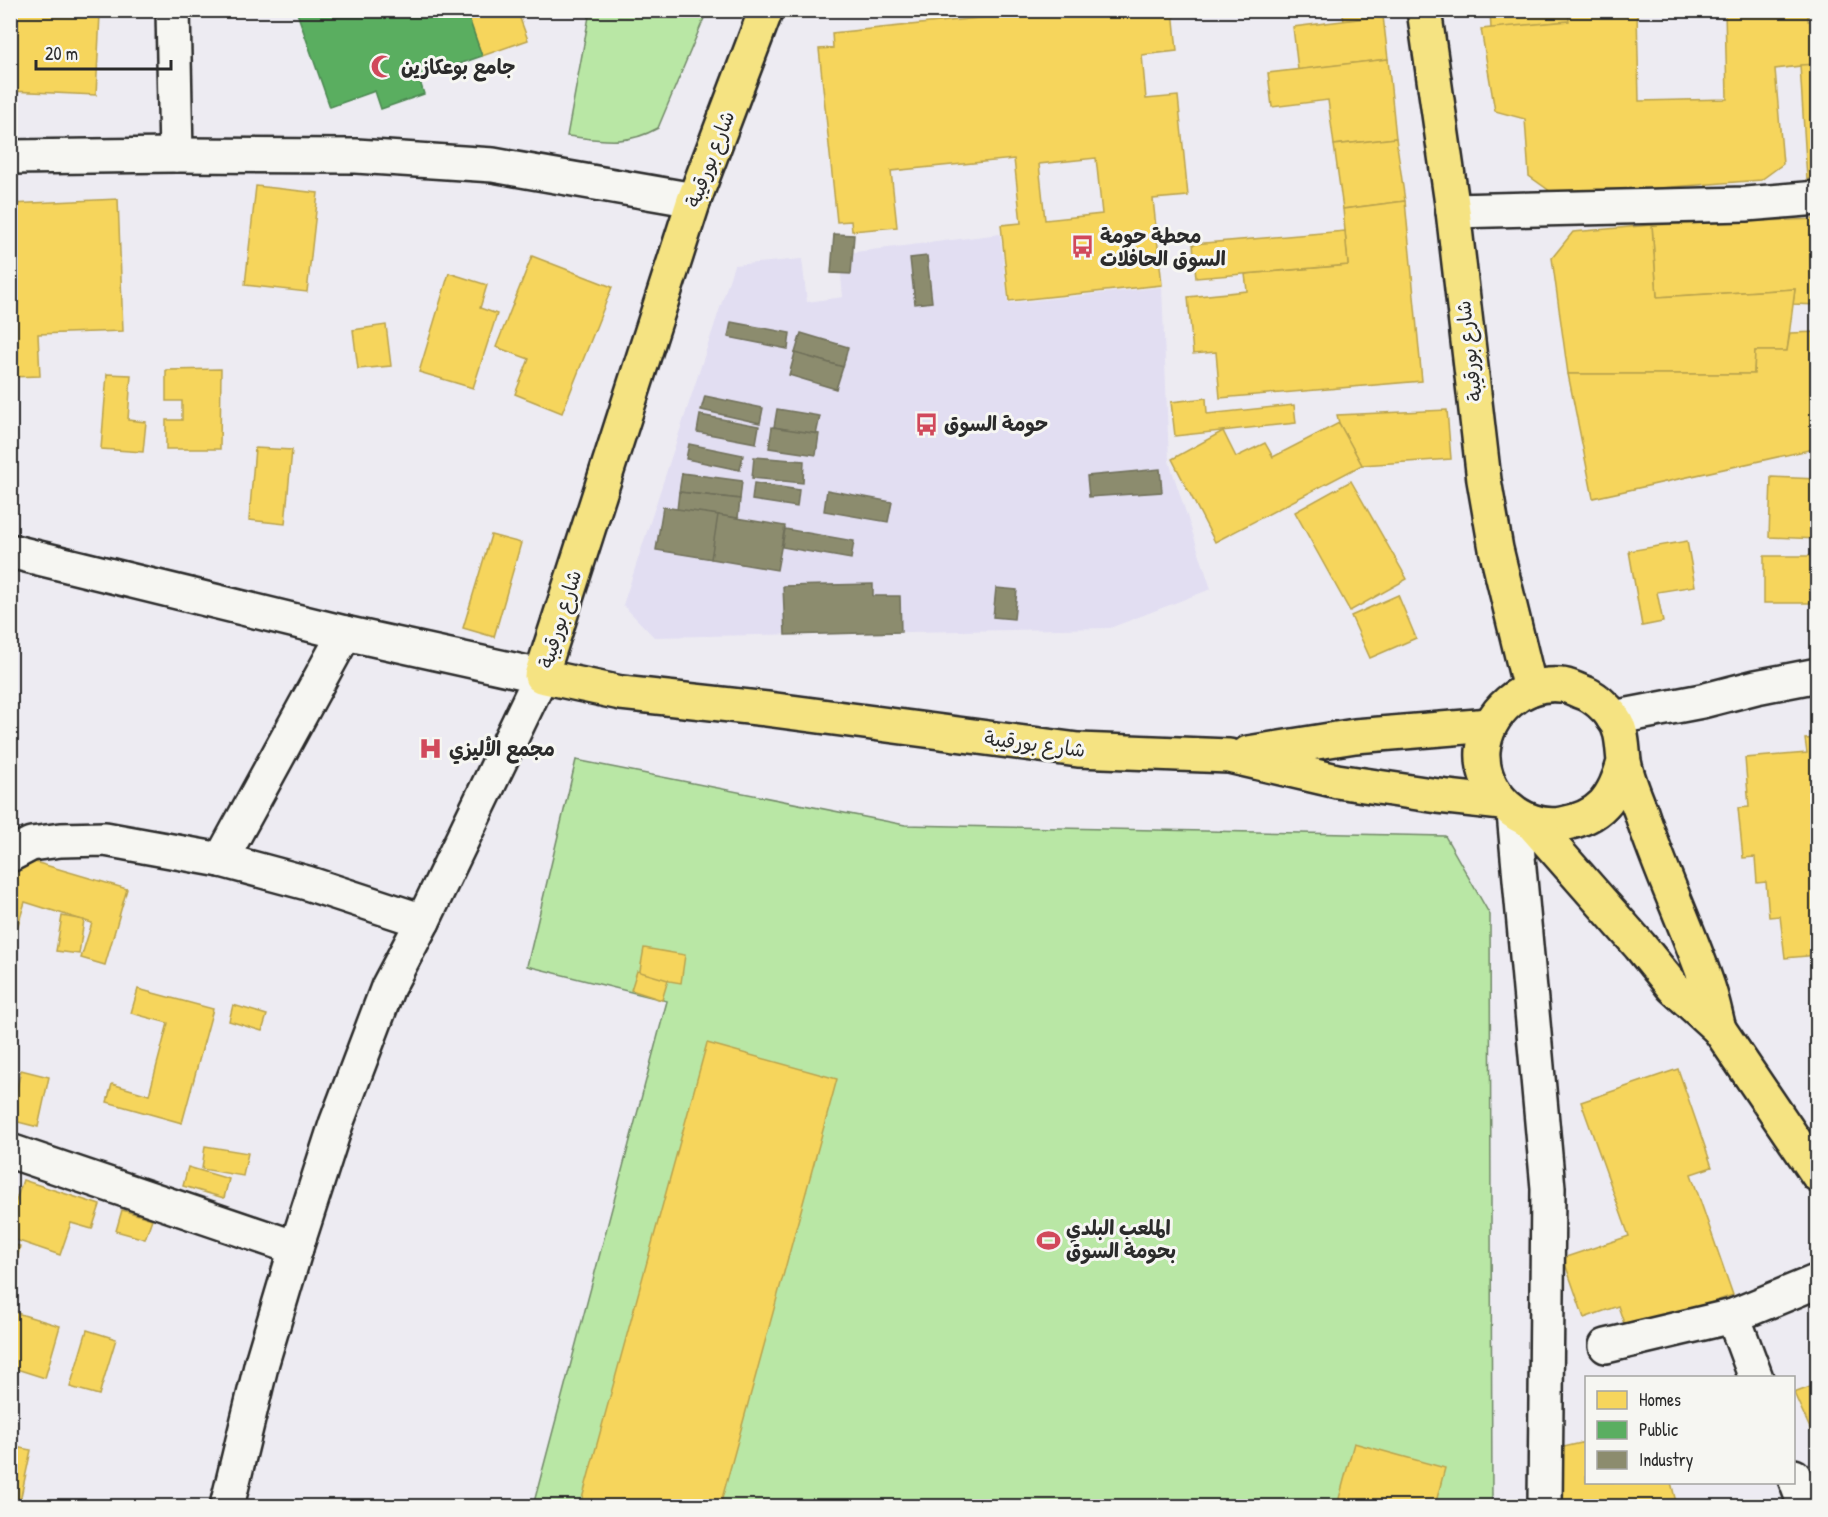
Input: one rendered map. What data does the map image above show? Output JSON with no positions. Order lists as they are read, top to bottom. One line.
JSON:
{"streets":{"main road":["شارع بورقيبة"]},"places":{"mosque":["جامع بوعكازين"],"bus stop":["محطة حومة السوق الحافلات","حومة السوق"],"hospital":["مجمع الأليزي"],"sports":["الملعب البلدي بحومة السوق"]},"legend":["Homes","Public","Industry"],"scale_bar":"20 m"}
